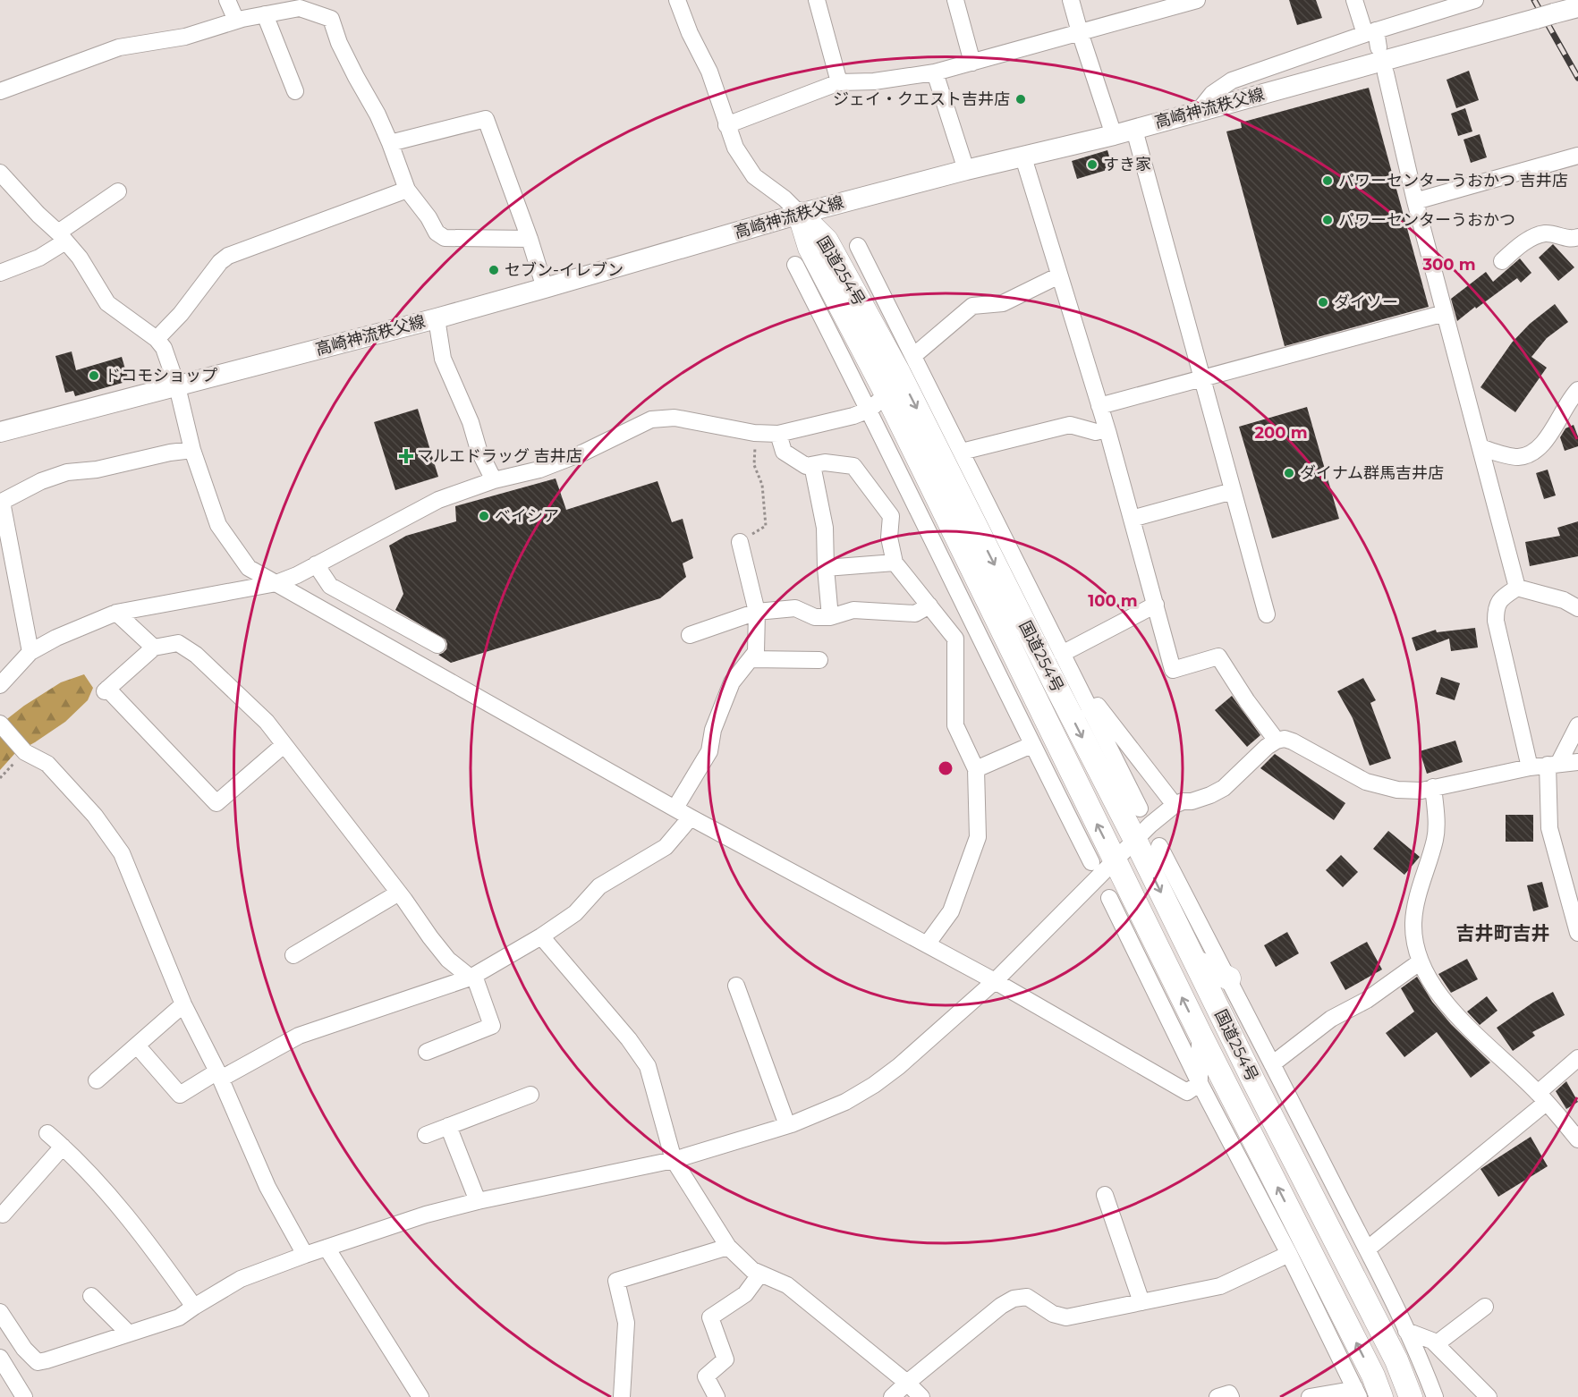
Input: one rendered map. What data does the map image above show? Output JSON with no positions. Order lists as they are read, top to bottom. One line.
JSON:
{"streets":{"highway":["国道254号"],"main road":["高崎神流秩父線"]},"crossings":[["高崎神流秩父線","国道254号"]],"districts":["吉井町吉井"],"places":{"other":["ジェイ・クエスト吉井店","すき家","パワーセンターうおかつ 吉井店","パワーセンターうおかつ","セブン-イレブン","ダイソー","ドコモショップ","ダイナム群馬吉井店","ベイシア"],"health":["マルエドラッグ 吉井店"]},"rings":["300 m","200 m","100 m"]}
